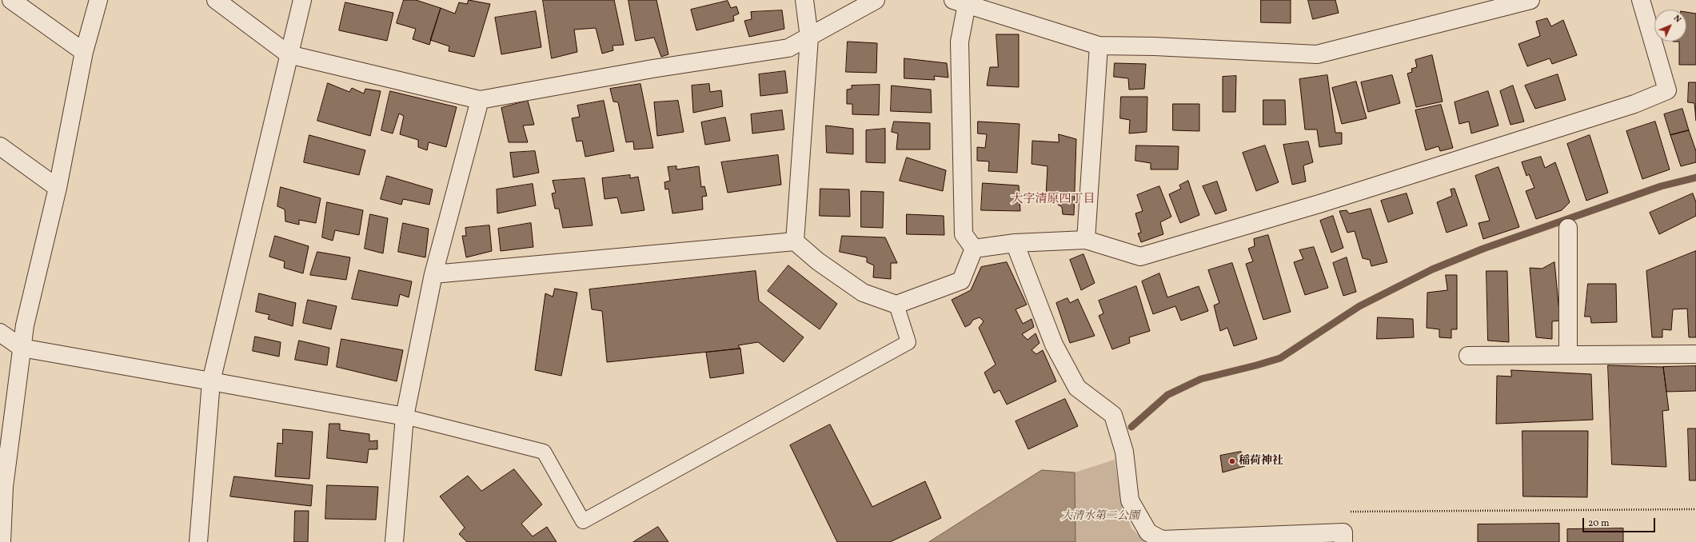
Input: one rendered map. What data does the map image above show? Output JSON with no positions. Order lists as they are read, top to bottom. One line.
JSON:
{"districts":["大字清原四丁目"],"parks":["大清水第二公園"],"places":["稲荷神社"],"scale_bar":"20 m","north":"top right"}
